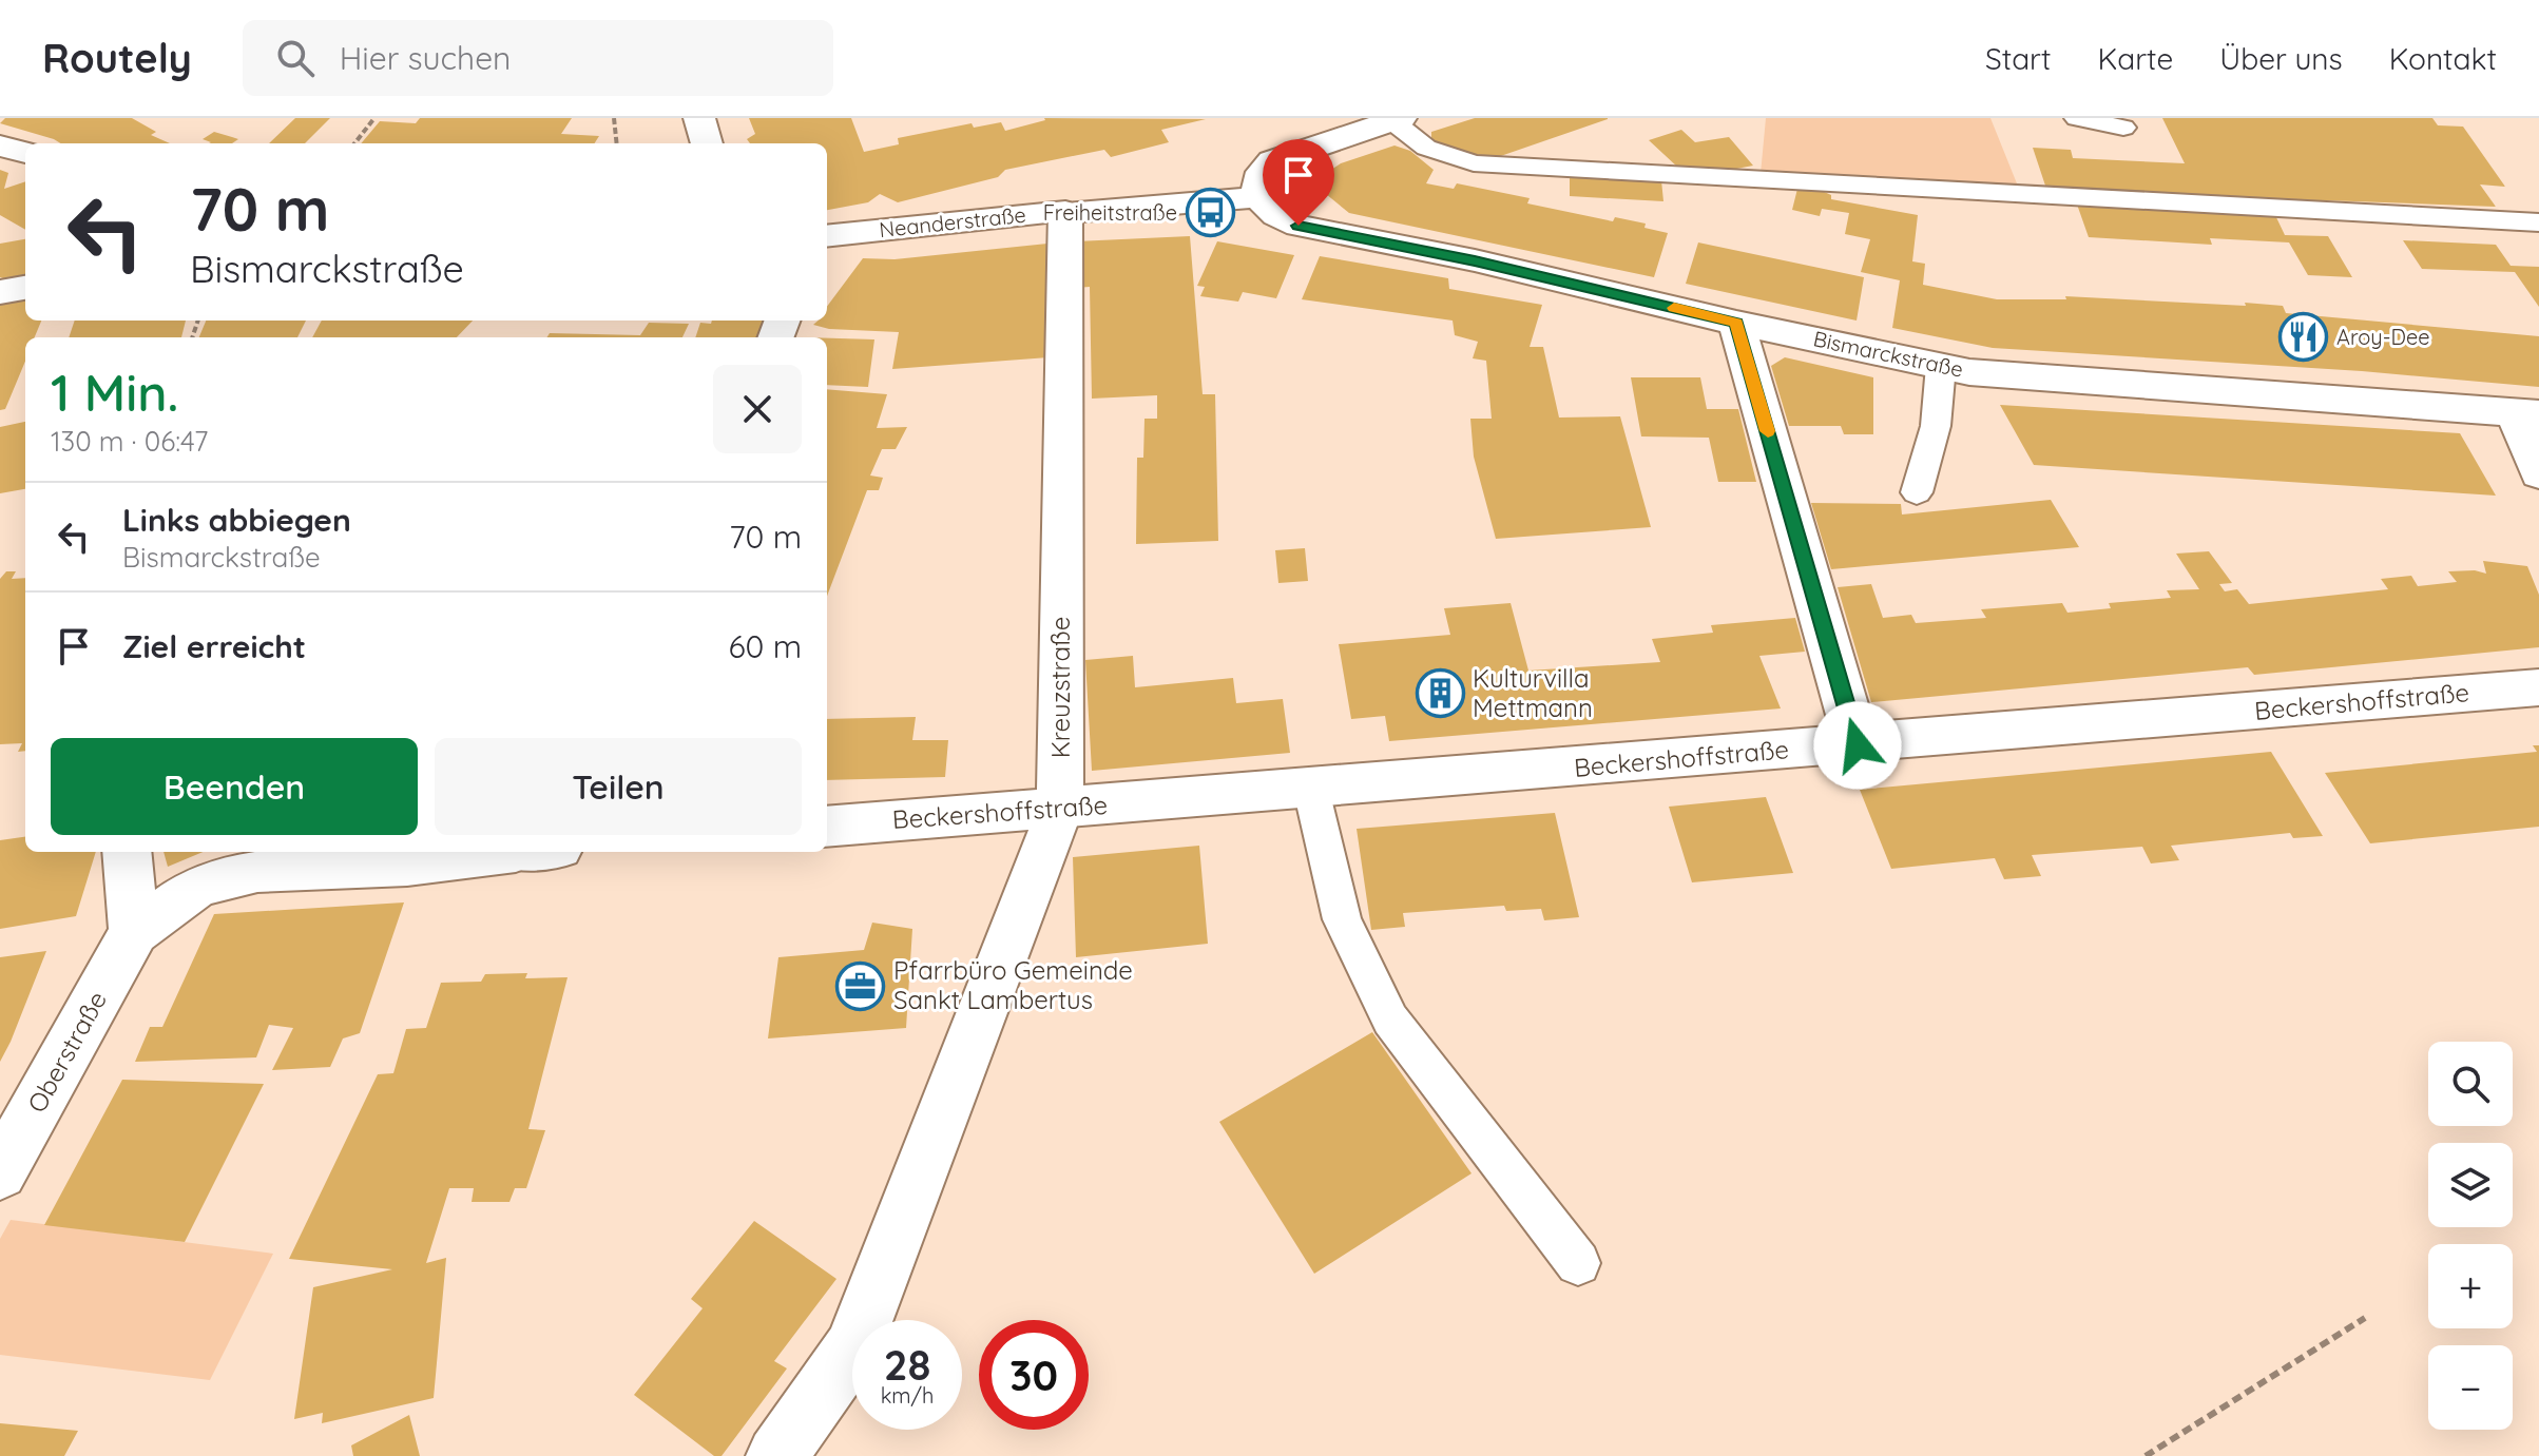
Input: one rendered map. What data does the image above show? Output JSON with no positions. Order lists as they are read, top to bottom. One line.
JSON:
{"streets":{"street":["Neanderstraße","Bismarckstraße","Kreuzstraße","Beckershoffstraße","Oberstraße"]},"crossings":[["Neanderstraße","Bismarckstraße"],["Neanderstraße","Kreuzstraße"],["Kreuzstraße","Beckershoffstraße"]],"places":{"bus stop":["Freiheitstraße"],"restaurant":["Aroy-Dee"],"building":["Kulturvilla Mettmann"],"office":["Pfarrbüro Gemeinde Sankt Lambertus"]},"page":{"header":"Routely","search":"Hier suchen","nav":["Start","Karte","Über uns","Kontakt"],"turn":["70 m","Bismarckstraße"],"heading":["1 Min.","130 m · 06:47"],"list":[{"name":"Links abbiegen","note":"Bismarckstraße","value":"70 m"},{"name":"Ziel erreicht","value":"60 m"}],"buttons":["Beenden","Teilen"],"map_buttons":["+","−"],"speed":"28 km/h","limit":"30"}}
